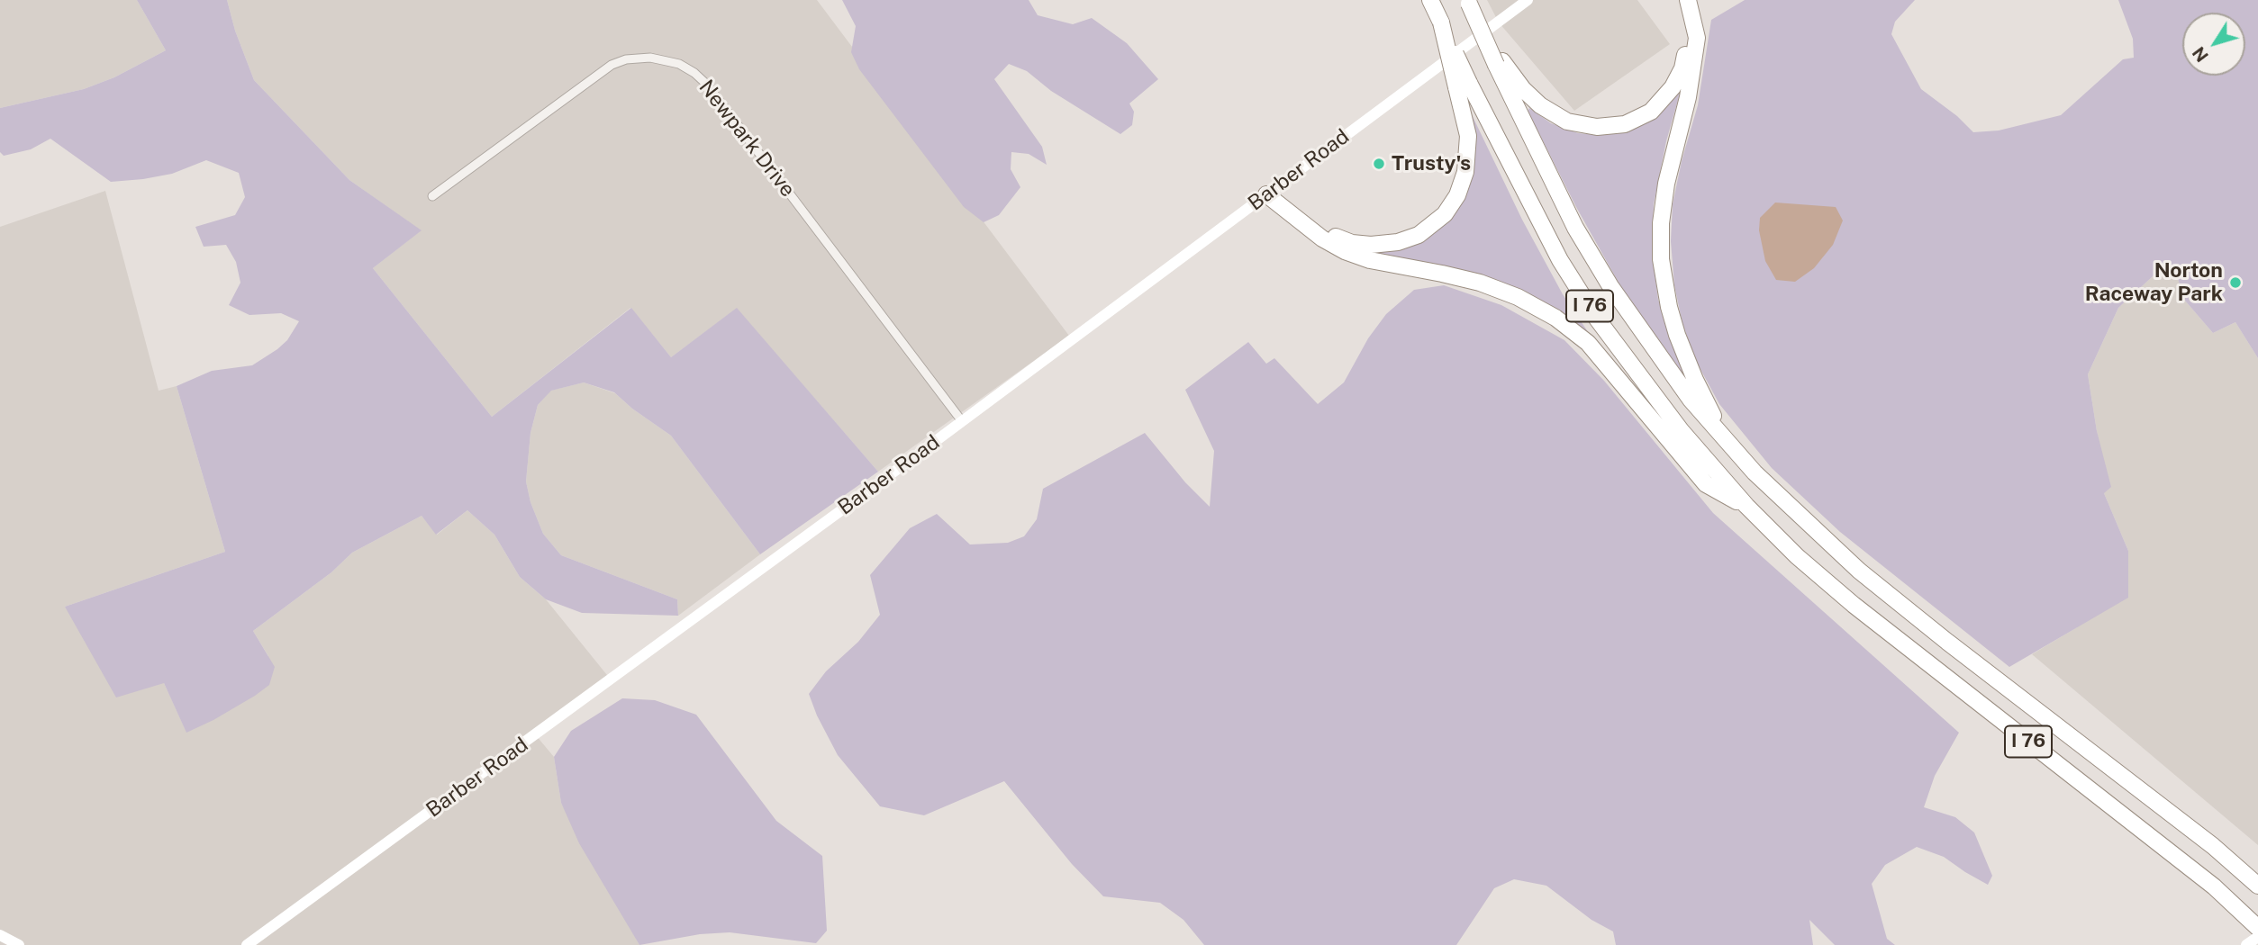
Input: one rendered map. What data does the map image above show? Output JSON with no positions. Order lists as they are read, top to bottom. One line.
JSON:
{"streets":{"highway":["I 76"],"main road":["Barber Road"],"street":["Newpark Drive"]},"crossings":[["Newpark Drive","Barber Road"]],"places":["Trusty's","Norton Raceway Park"],"north":"bottom left"}
